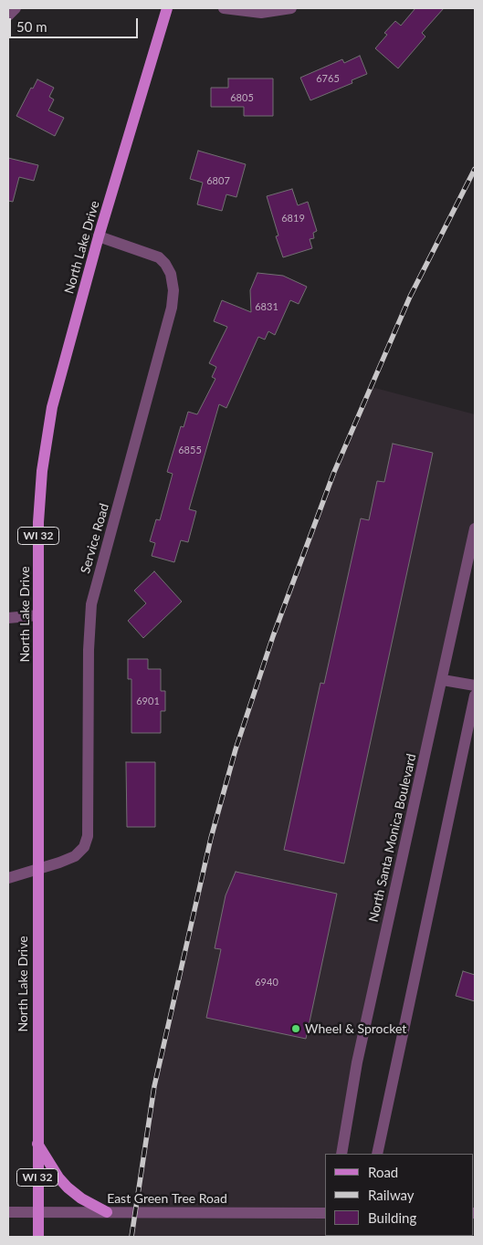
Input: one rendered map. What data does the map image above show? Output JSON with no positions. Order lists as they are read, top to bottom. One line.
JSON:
{"streets":{"main road":["North Lake Drive","WI 32"],"street":["Service Road","North Santa Monica Boulevard","East Green Tree Road"]},"crossings":[["North Lake Drive","Service Road"],["North Lake Drive","East Green Tree Road"]],"places":["Wheel & Sprocket"],"house_numbers":["6765","6805","6807","6819","6831","6855","6901","6940"],"legend":["Road","Railway","Building"],"scale_bar":"50 m"}
